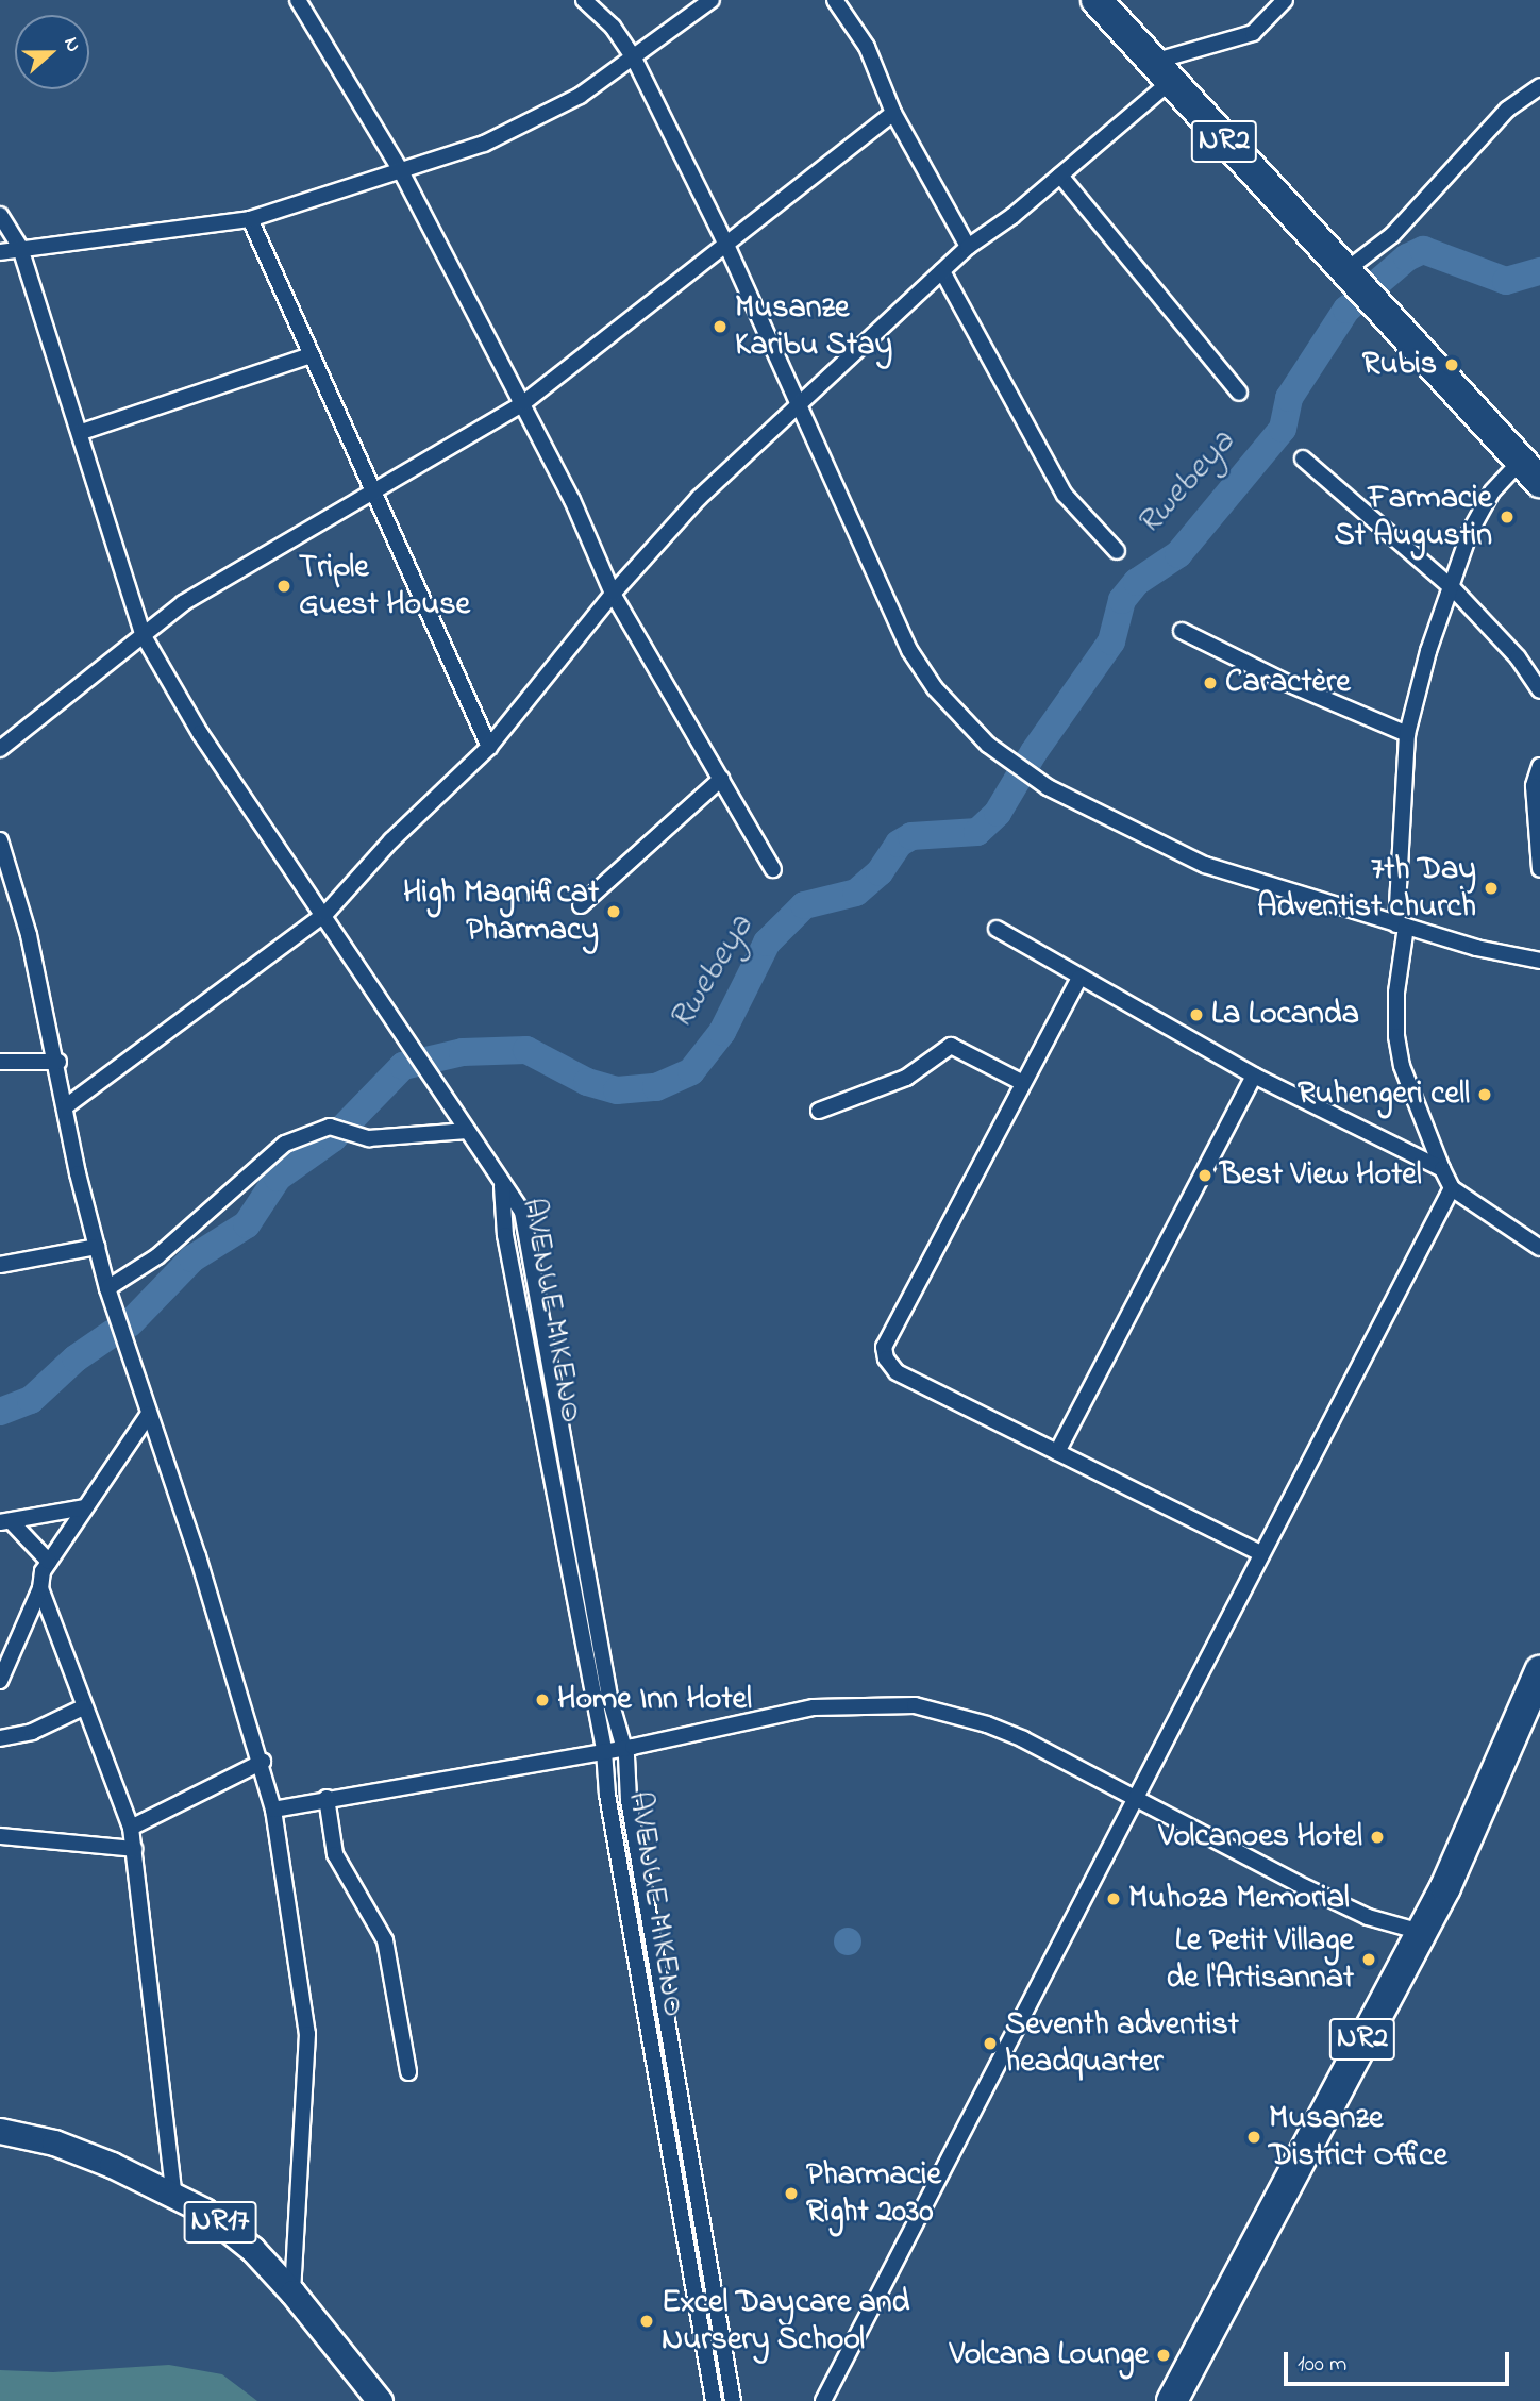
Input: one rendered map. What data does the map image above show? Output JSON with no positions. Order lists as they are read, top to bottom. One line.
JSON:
{"streets":{"highway":["NR2"],"main road":["NR17"],"street":["AVENUE MIKENO"]},"water":["Rwebeya"],"places":["Musanze Karibu Stay","Rubis","Farmacie St Augustin","Triple Guest House","Caractère","7th Day Adventist church","High Magnificat Pharmacy","La Locanda","Ruhengeri cell","Best View Hotel","Home Inn Hotel","Volcanoes Hotel","Muhoza Memorial","Le Petit Village de l'Artisannat","Seventh adventist headquarter","Musanze District Office","Pharmacie Right 2030","Excel Daycare and Nursery School","Volcana Lounge"],"scale_bar":"100 m","north":"right"}
